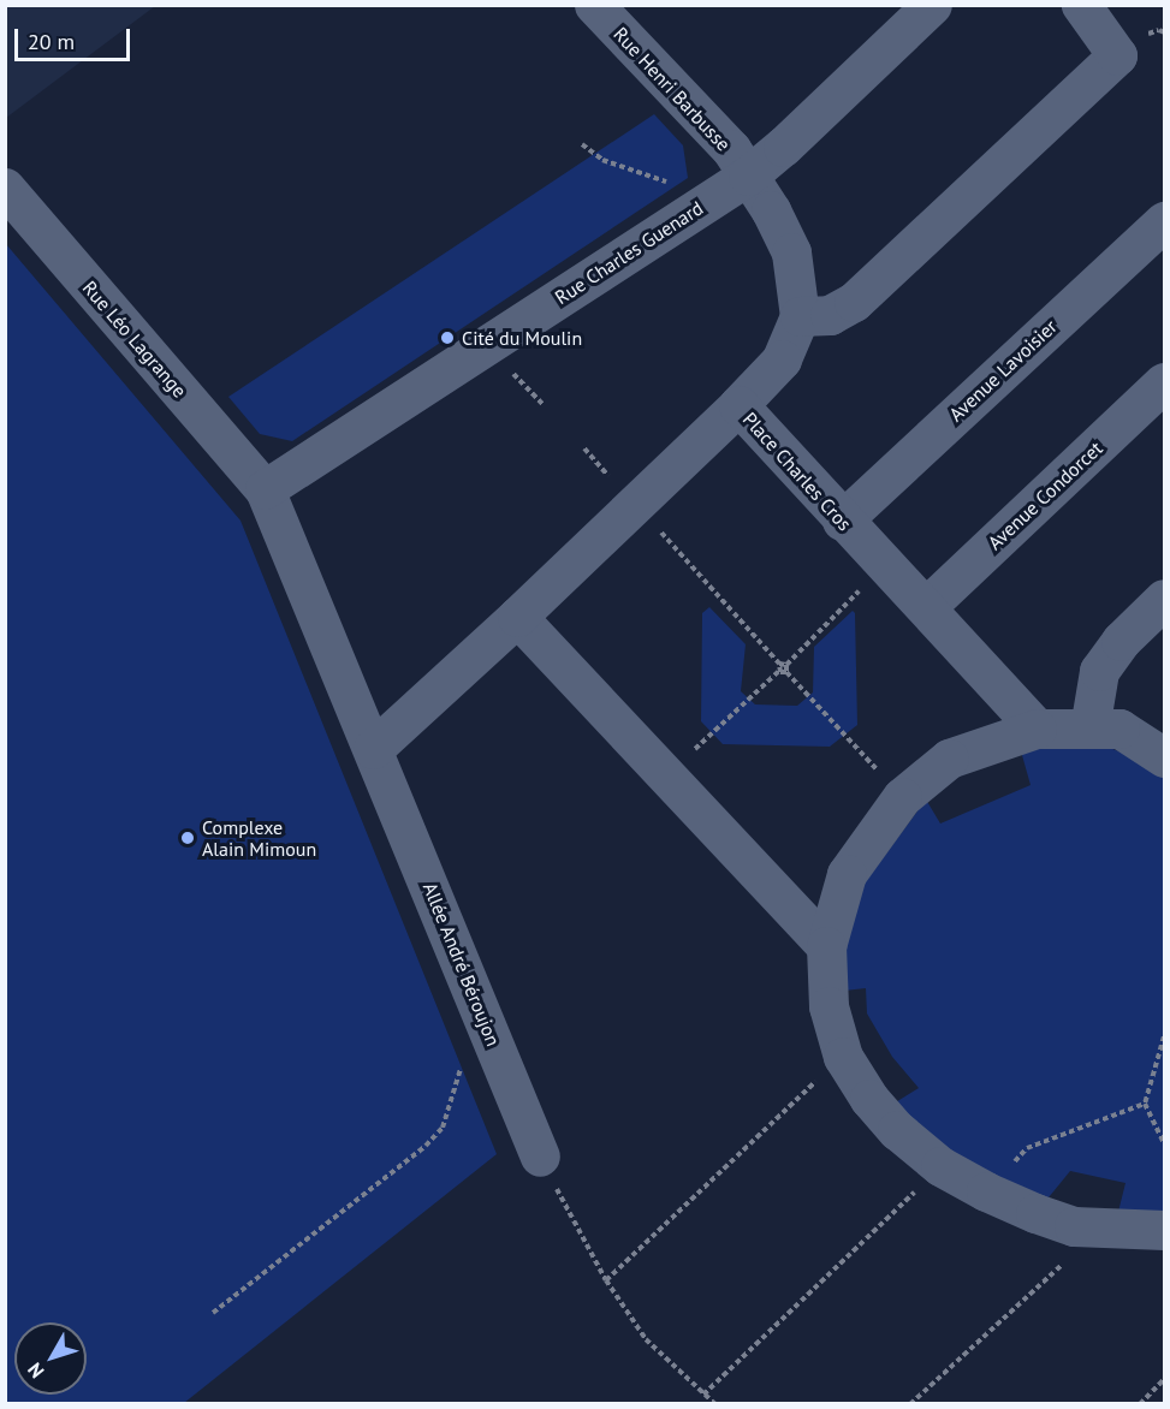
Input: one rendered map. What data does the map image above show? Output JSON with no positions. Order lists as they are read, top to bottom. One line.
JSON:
{"streets":{"street":["Rue Henri Barbusse","Rue Charles Guenard","Rue Léo Lagrange","Avenue Lavoisier","Place Charles Cros","Avenue Condorcet","Allée André Béroujon"]},"crossings":[["Rue Henri Barbusse","Rue Charles Guenard"],["Rue Charles Guenard","Rue Léo Lagrange"],["Rue Charles Guenard","Allée André Béroujon"],["Rue Léo Lagrange","Allée André Béroujon"],["Avenue Lavoisier","Place Charles Cros"],["Place Charles Cros","Avenue Condorcet"],["Place Charles Cros","Allée André Béroujon"]],"places":["Cité du Moulin","Complexe Alain Mimoun"],"scale_bar":"20 m","north":"bottom left"}
